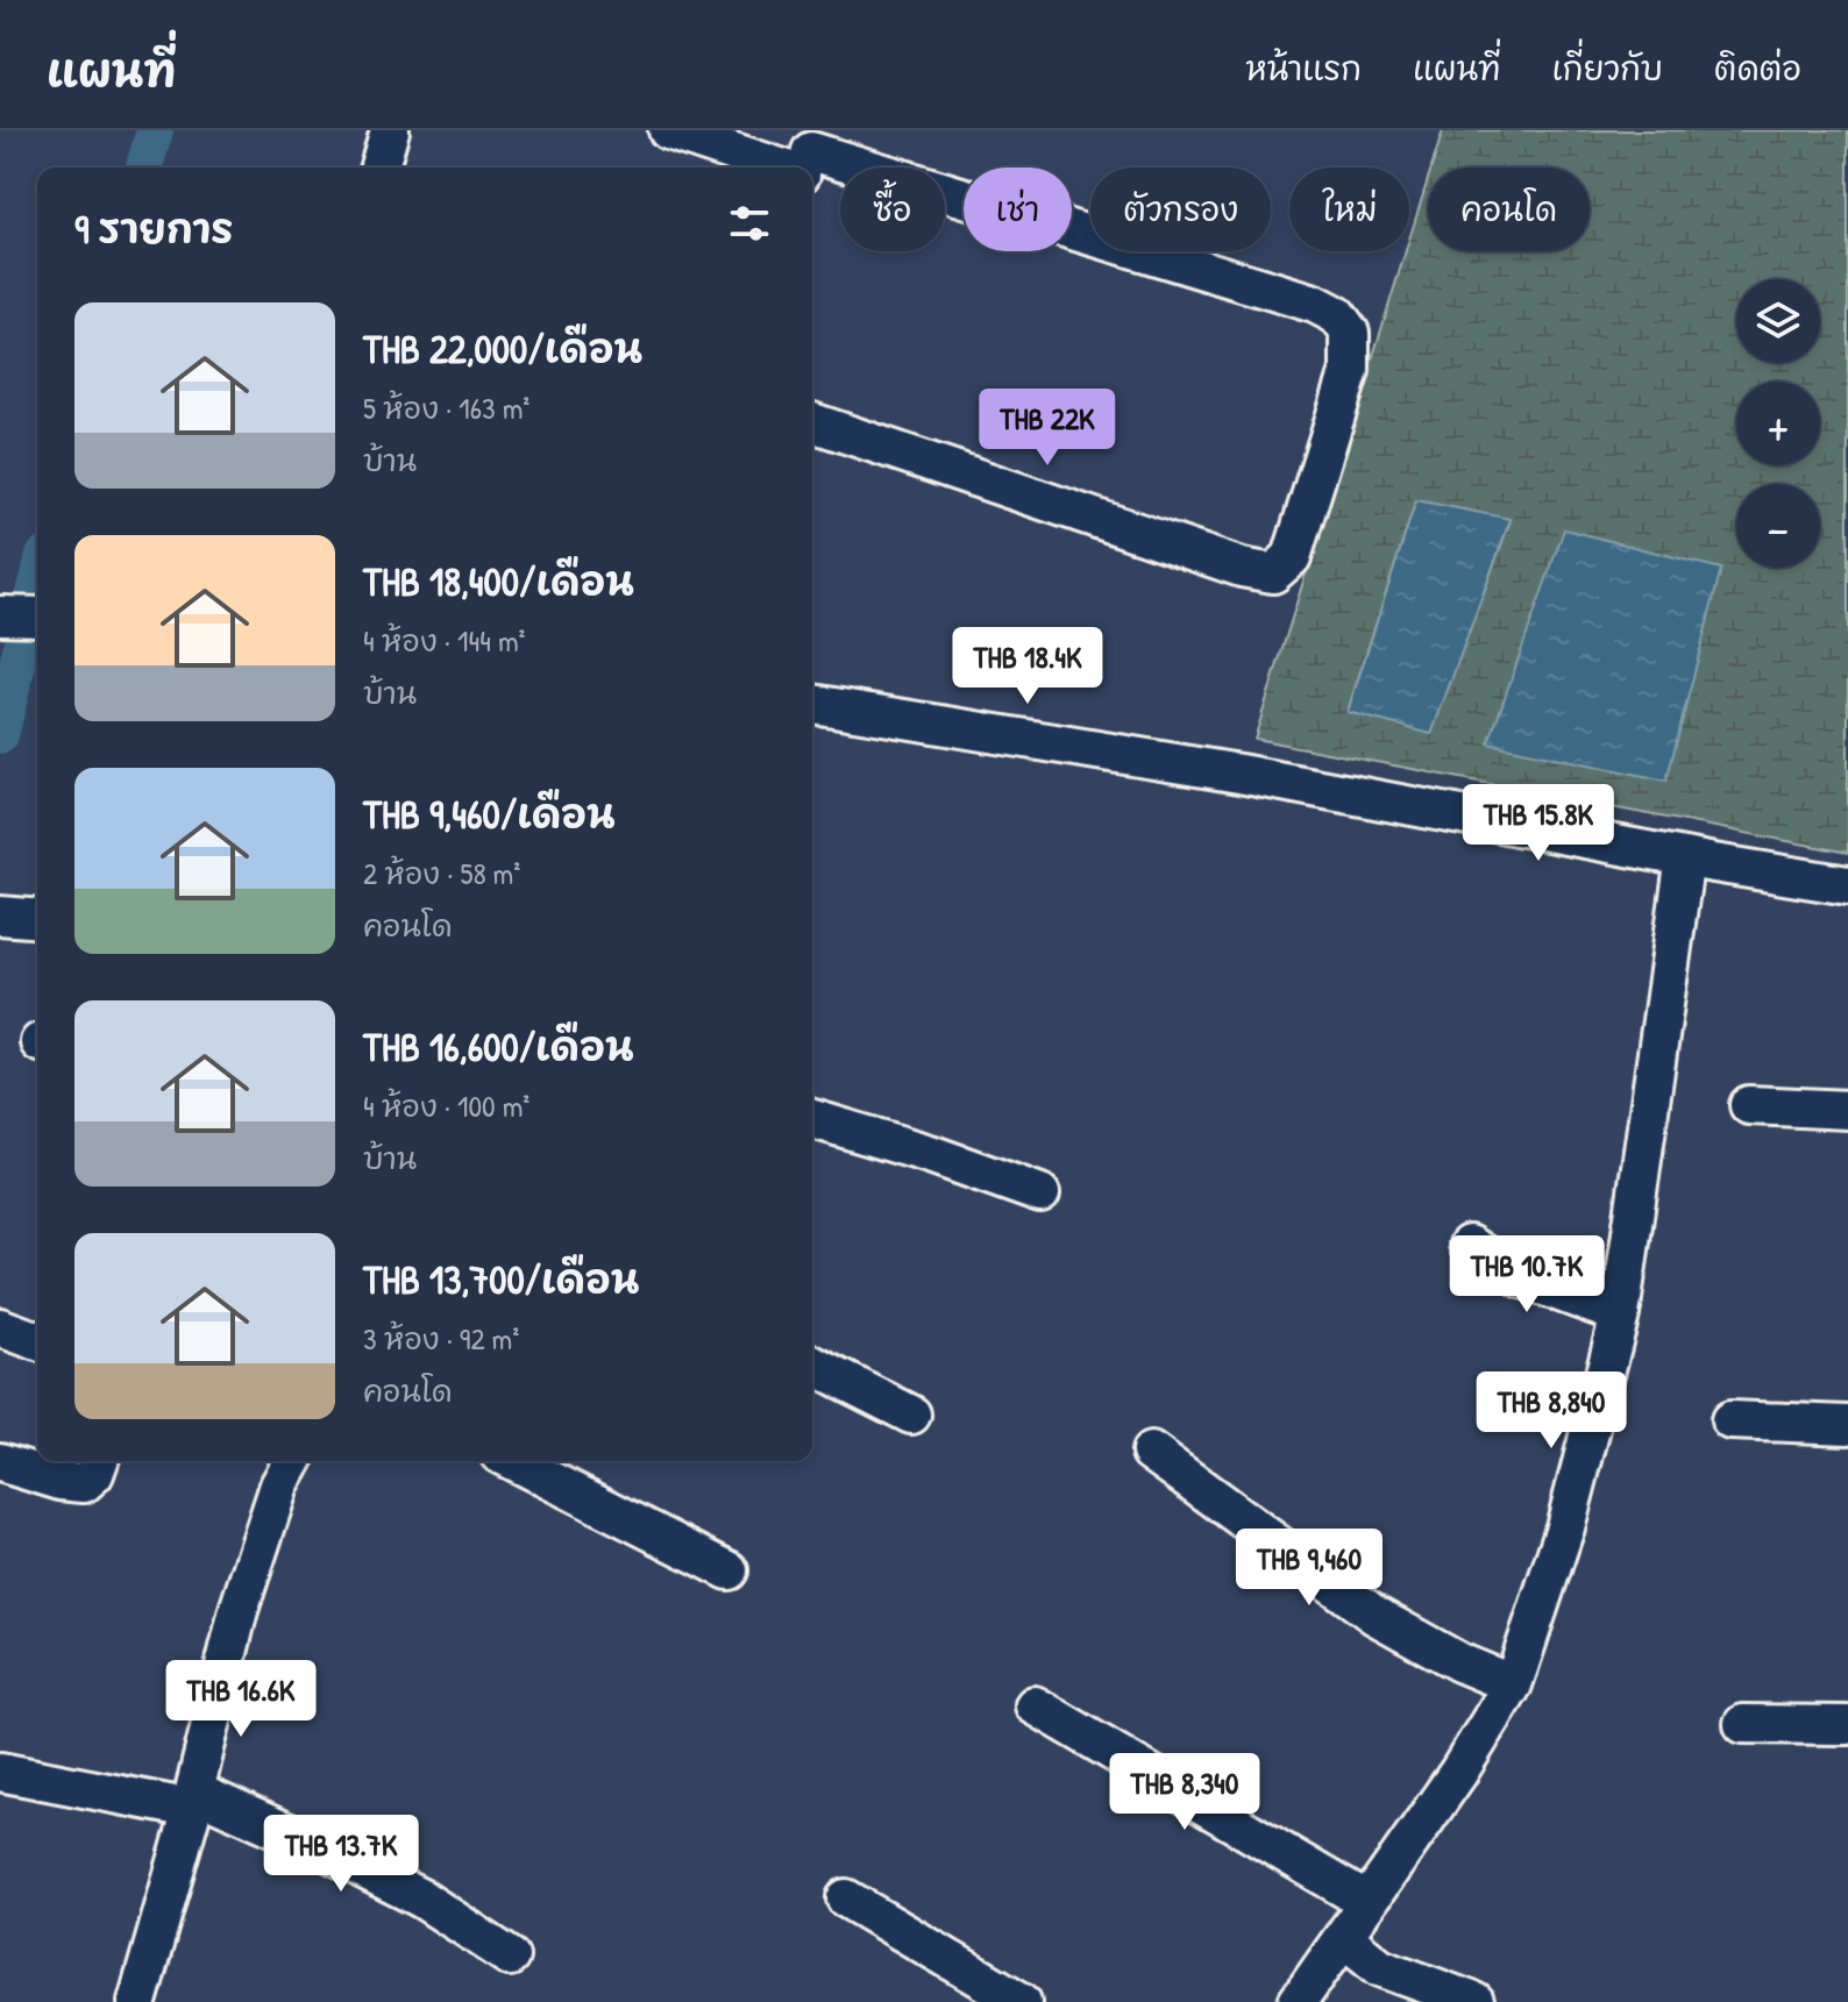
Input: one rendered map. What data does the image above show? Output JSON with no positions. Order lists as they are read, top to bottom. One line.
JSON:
{"page":{"header":"แผนที่","nav":["หน้าแรก","แผนที่","เกี่ยวกับ","ติดต่อ"],"chip":["ซื้อ","เช่า","ตัวกรอง","ใหม่","คอนโด"],"heading":"9 รายการ","map_buttons":["+","−"],"list":[{"name":"THB 22,000/เดือน","note":"5 ห้อง · 163 m² · บ้าน"},{"name":"THB 18,400/เดือน","note":"4 ห้อง · 144 m² · บ้าน"},{"name":"THB 9,460/เดือน","note":"2 ห้อง · 58 m² · คอนโด"},{"name":"THB 16,600/เดือน","note":"4 ห้อง · 100 m² · บ้าน"},{"name":"THB 13,700/เดือน","note":"3 ห้อง · 92 m² · คอนโด"}],"price":["THB 22K","THB 18.4K","THB 15.8K","THB 10.7K","THB 8,840","THB 9,460","THB 16.6K","THB 8,340","THB 13.7K"]}}
